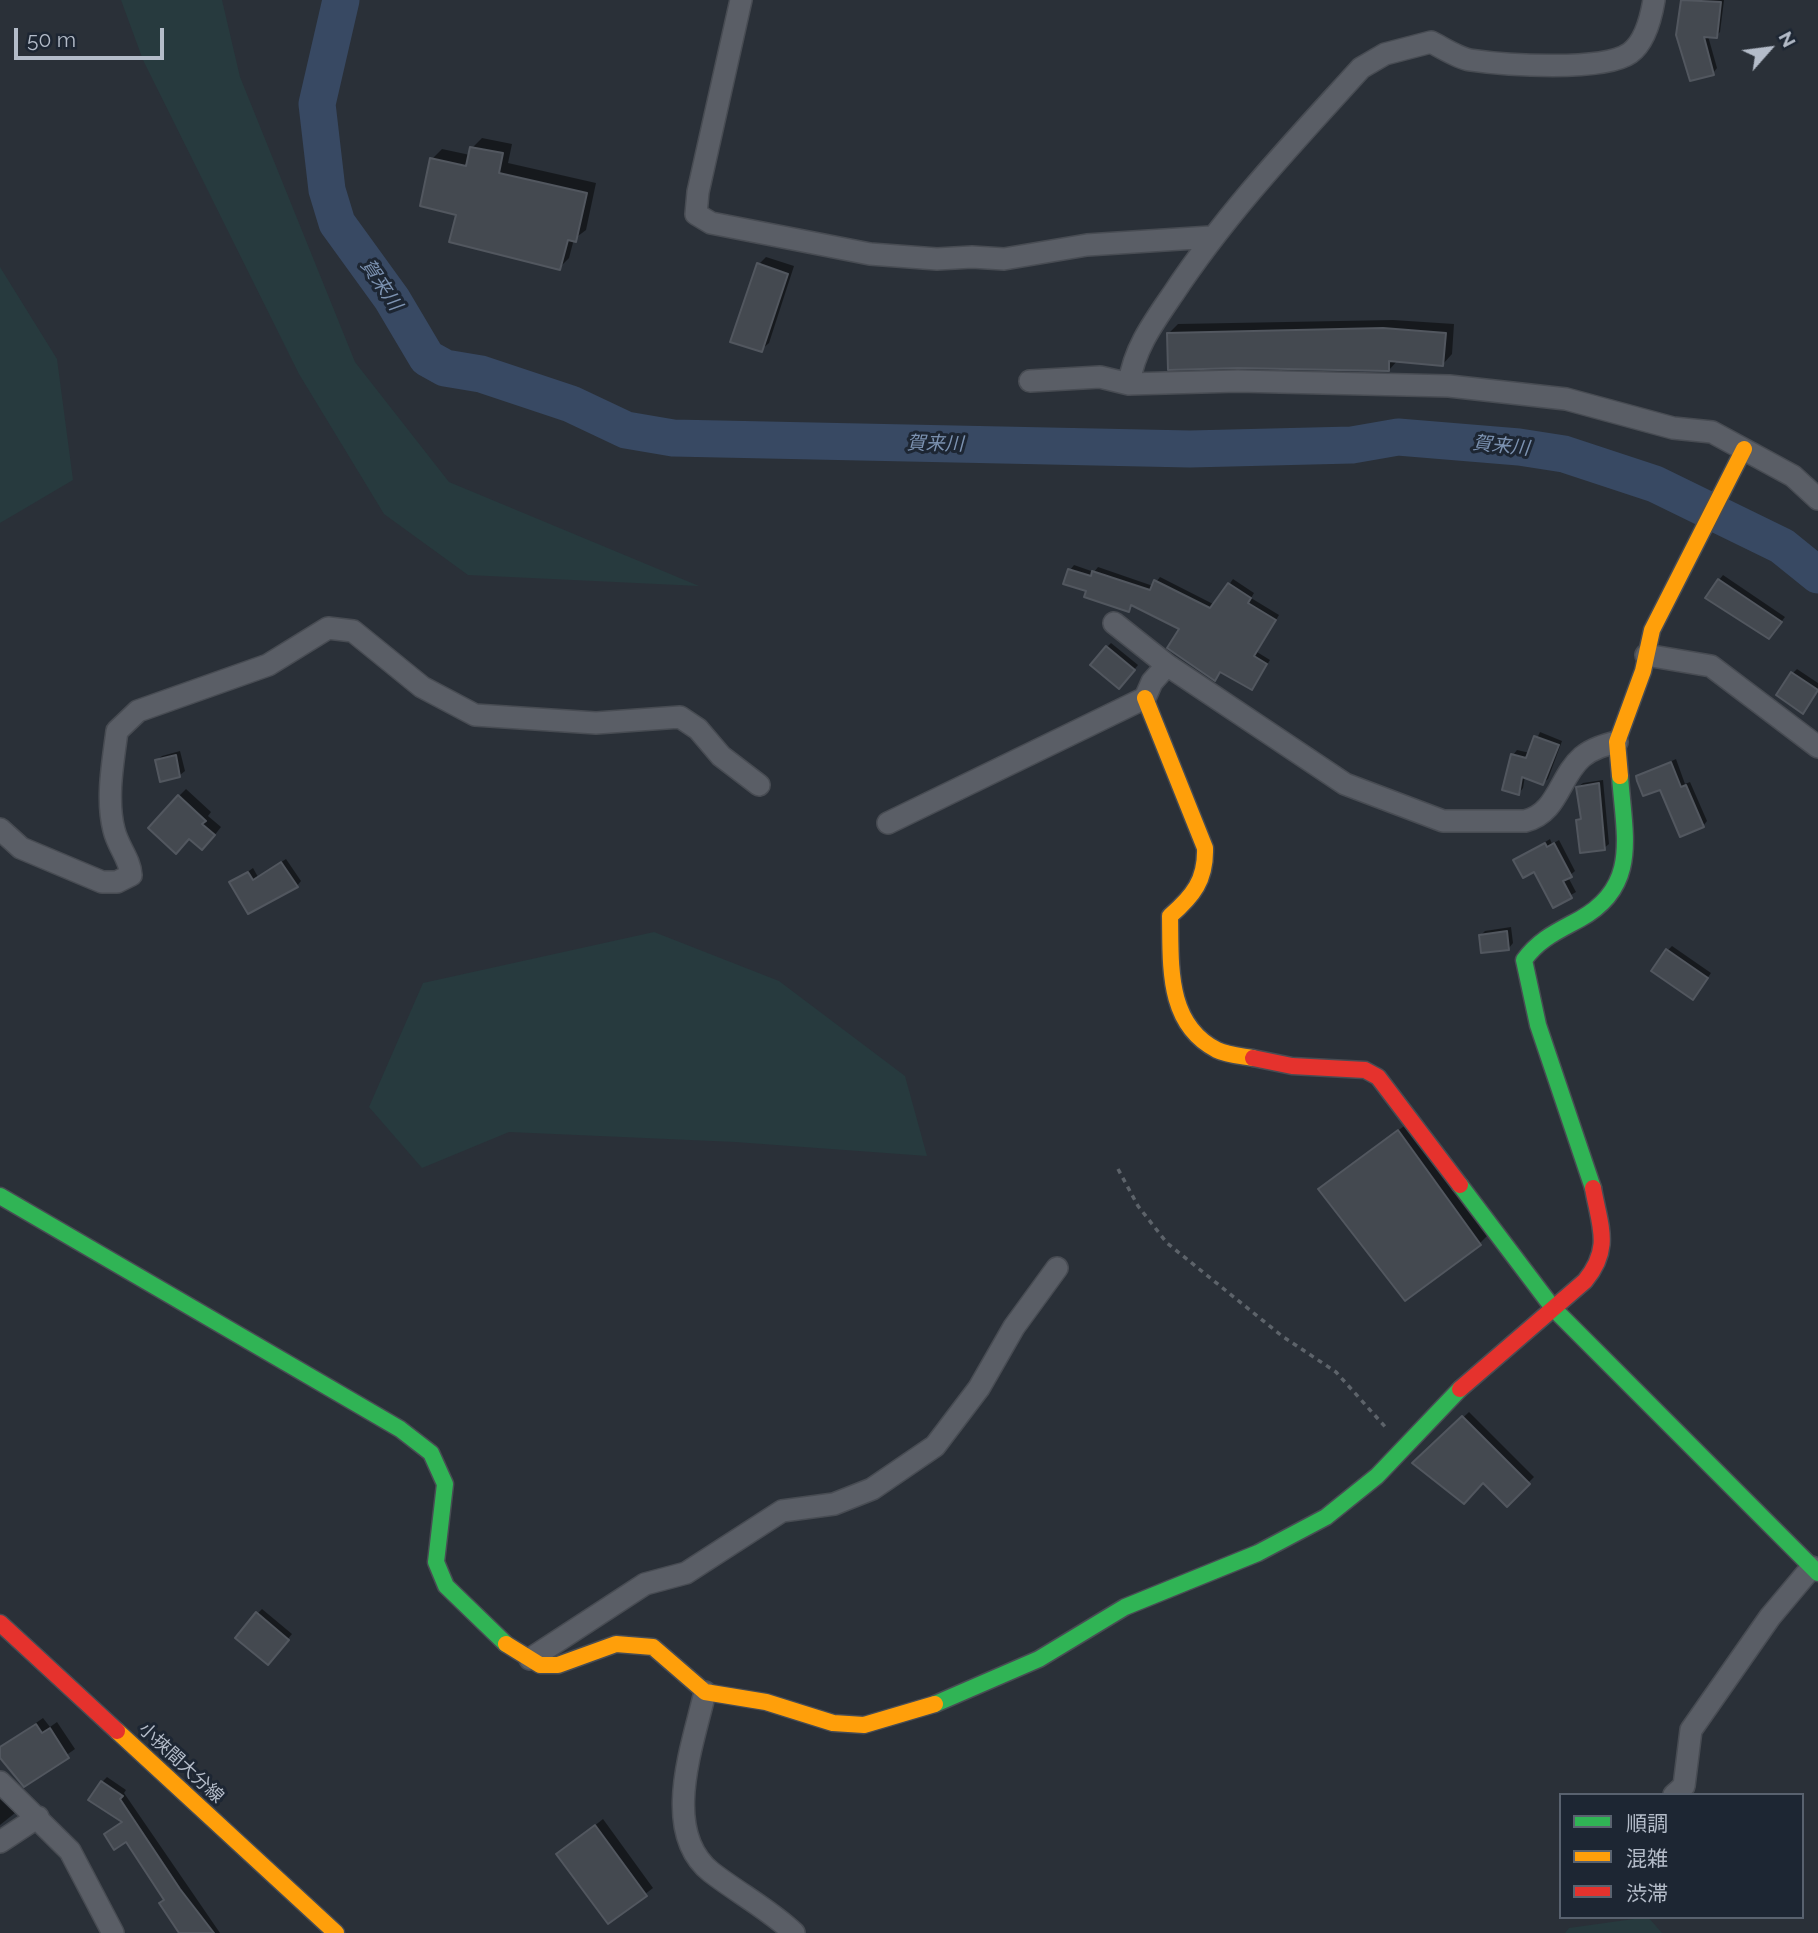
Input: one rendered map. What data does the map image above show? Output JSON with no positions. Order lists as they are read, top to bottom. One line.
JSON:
{"streets":{"street":["小挾間大分線"]},"water":["賀来川"],"legend":["順調","混雑","渋滞"],"scale_bar":"50 m","north":"top right"}
